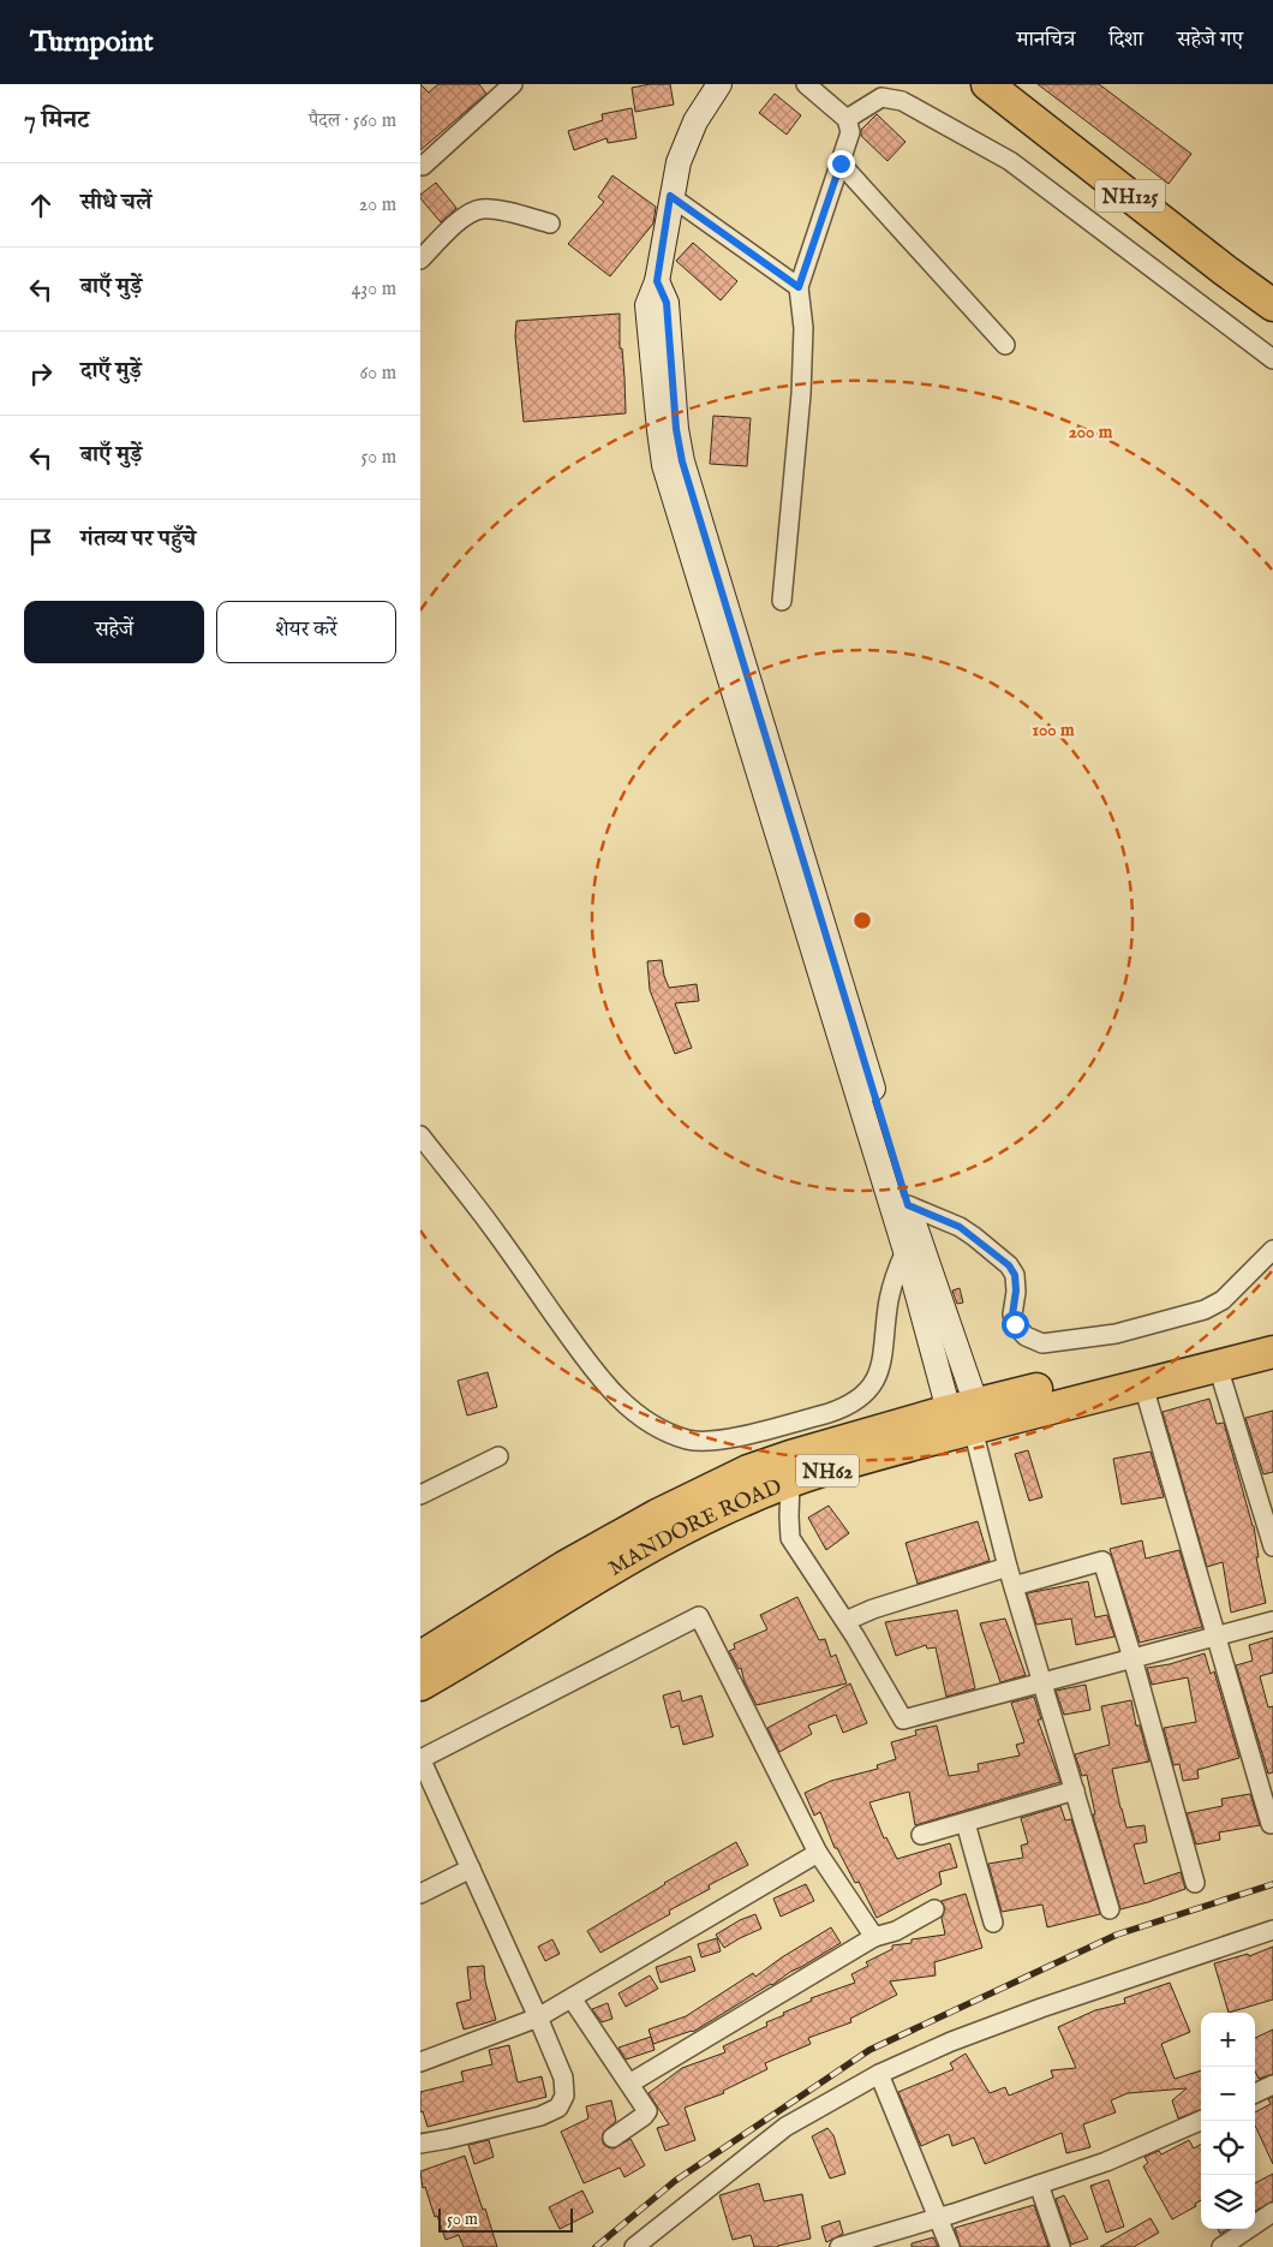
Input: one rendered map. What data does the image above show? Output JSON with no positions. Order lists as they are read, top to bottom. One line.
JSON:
{"streets":{"highway":["NH125","NH62","MANDORE ROAD"]},"scale_bar":"50 m","page":{"header":"Turnpoint","nav":["मानचित्र","दिशा","सहेजे गए"],"heading":["7 मिनट","पैदल · 560 m"],"list":[["सीधे चलें","20 m"],["बाएँ मुड़ें","430 m"],["दाएँ मुड़ें","60 m"],["बाएँ मुड़ें","50 m"],"गंतव्य पर पहुँचे"],"buttons":["सहेजें","शेयर करें"],"map_buttons":["+","−"],"scale":"50 m"},"rings":["200 m","100 m"]}
